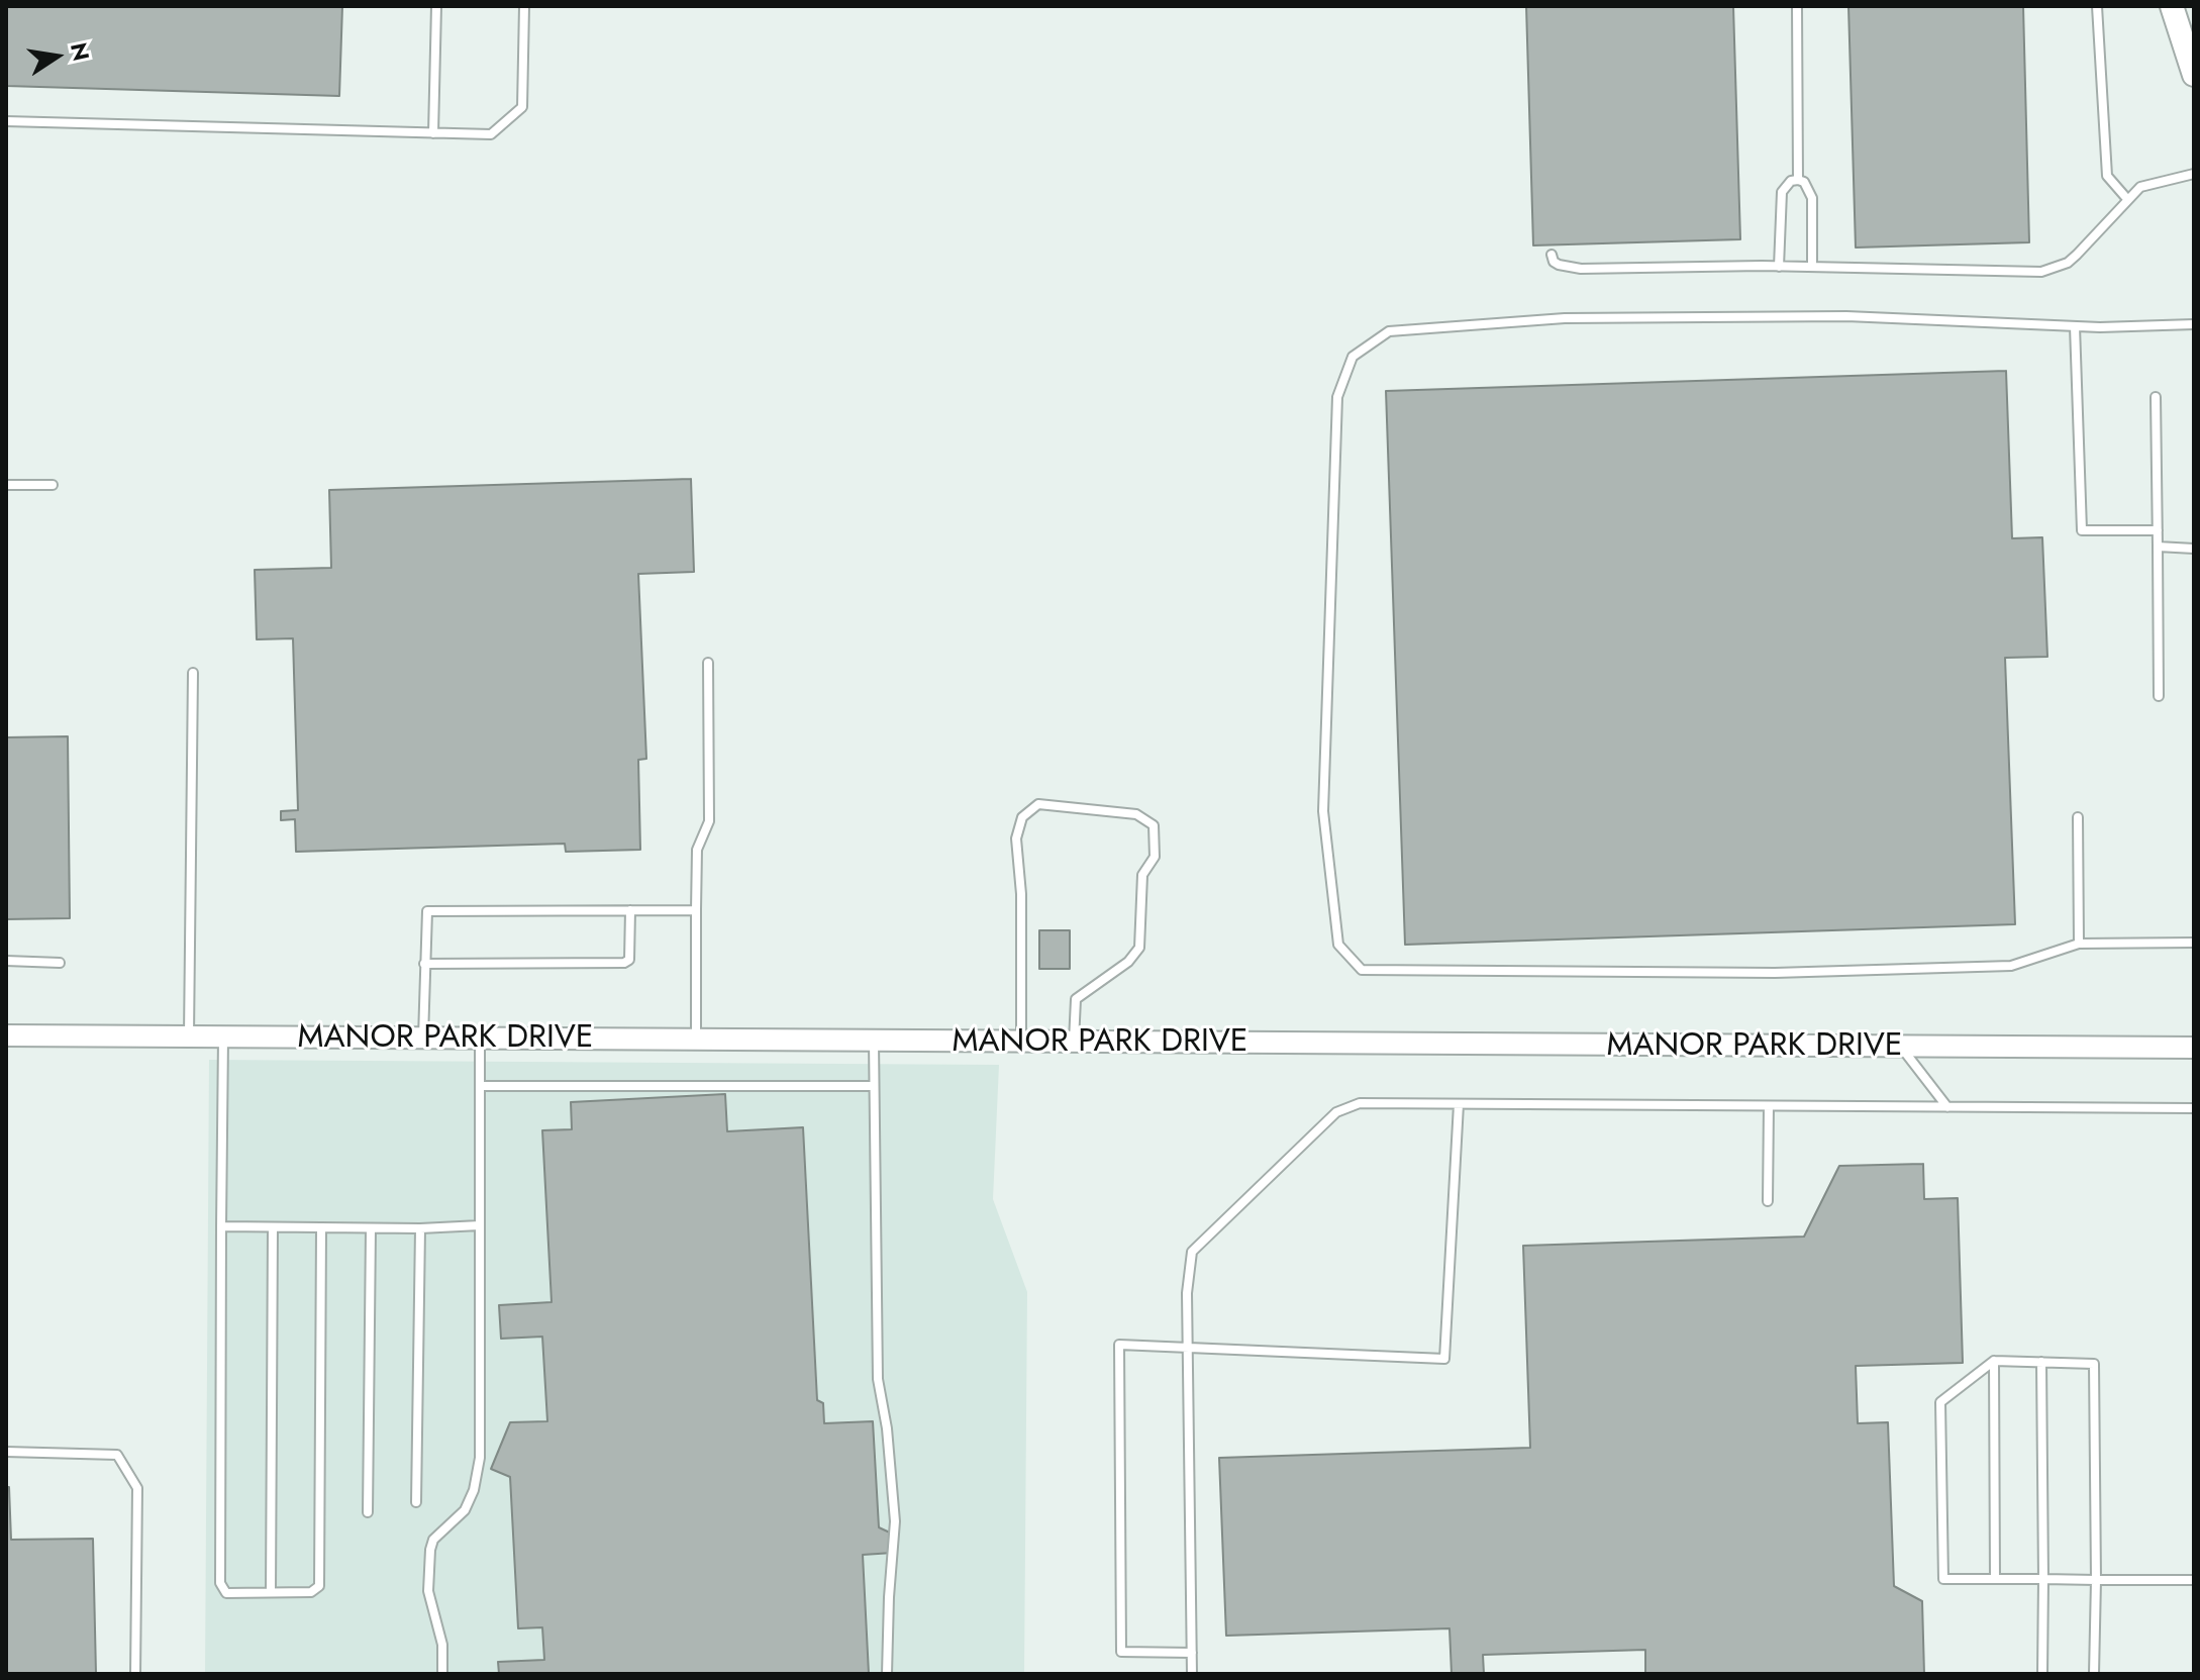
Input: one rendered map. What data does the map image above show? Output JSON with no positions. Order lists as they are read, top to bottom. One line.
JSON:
{"streets":{"street":["MANOR PARK DRIVE"]},"north":"right"}
